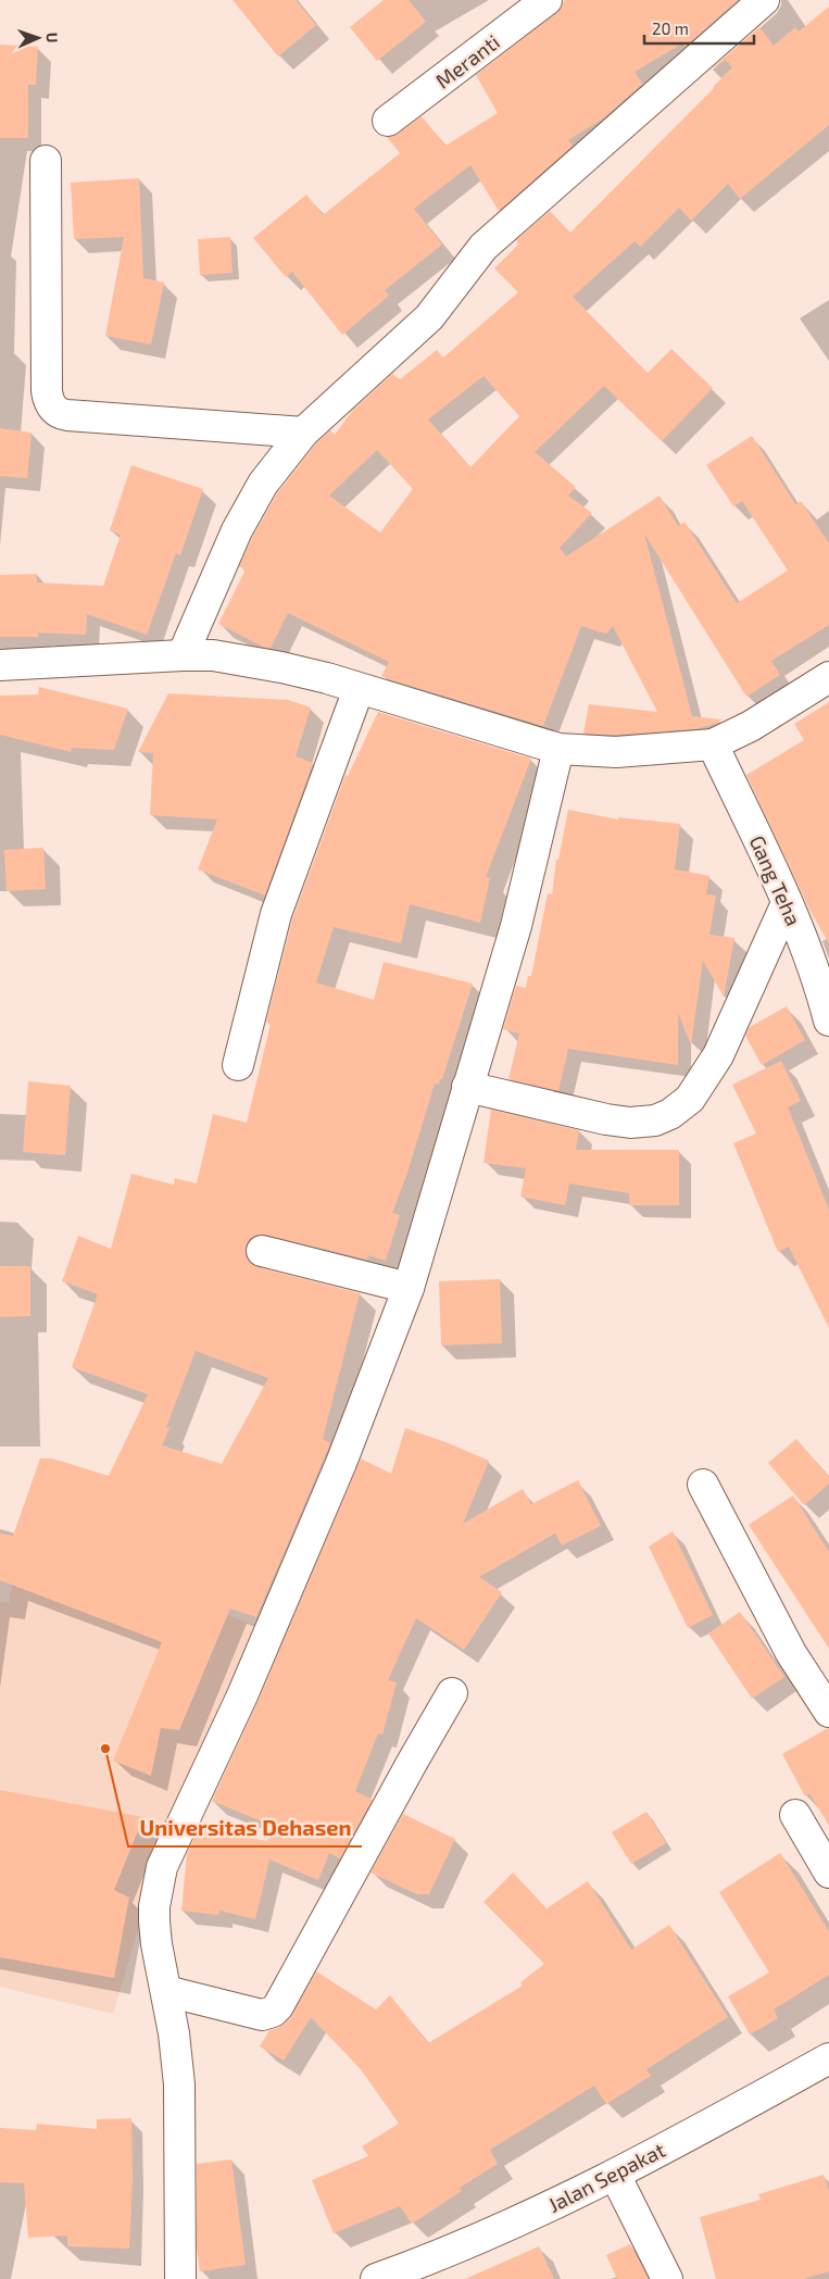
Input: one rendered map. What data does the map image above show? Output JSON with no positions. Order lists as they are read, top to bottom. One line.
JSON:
{"streets":{"street":["Meranti","Gang Teha","Jalan Sepakat"]},"places":["Universitas Dehasen"],"scale_bar":"20 m","north":"right"}
